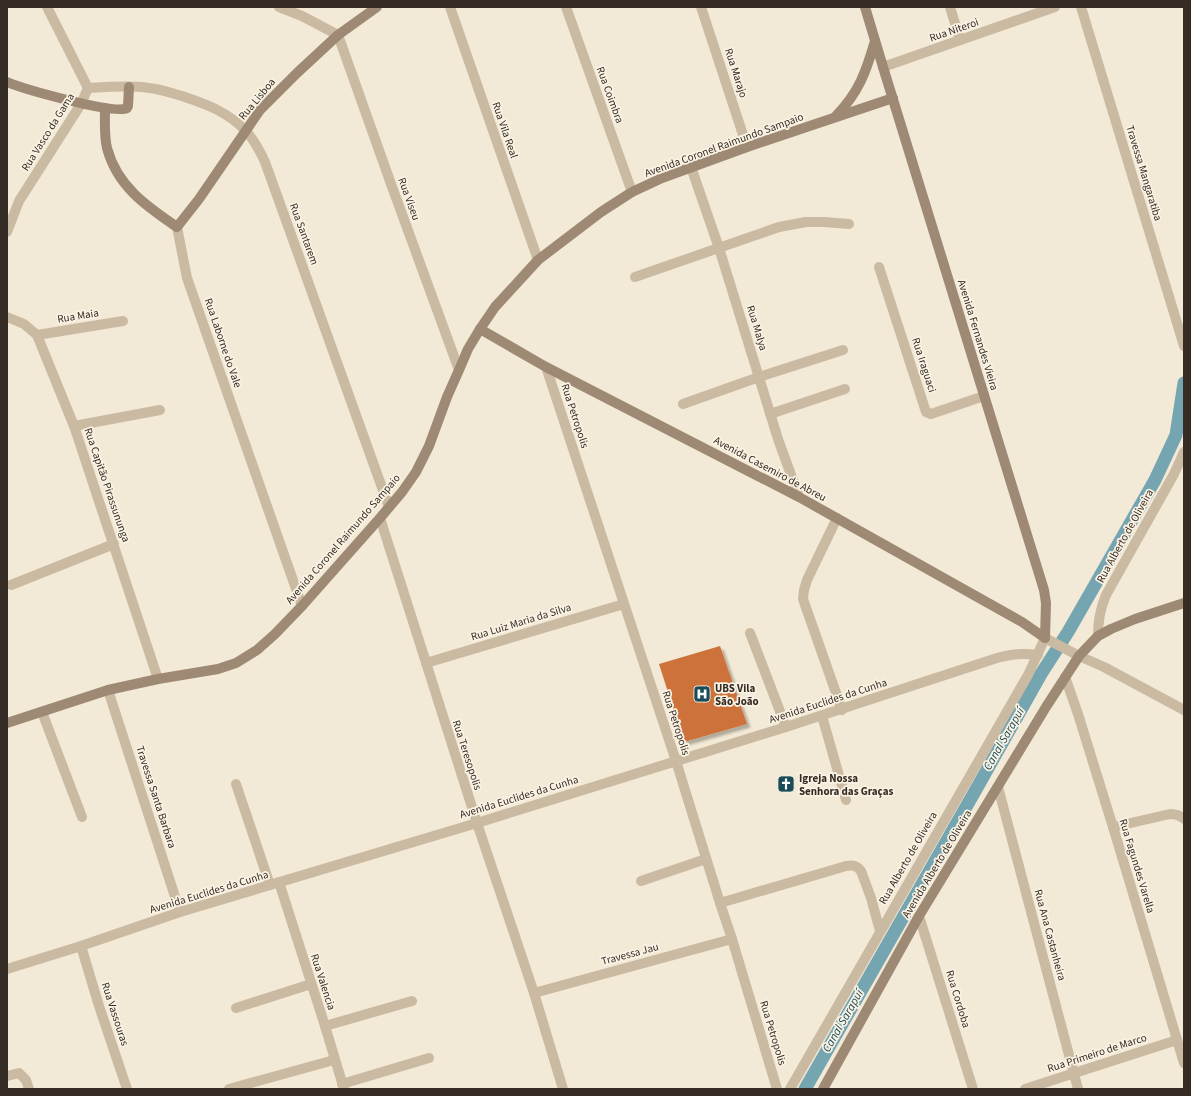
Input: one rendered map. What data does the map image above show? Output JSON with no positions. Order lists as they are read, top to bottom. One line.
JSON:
{"streets":{"main road":["Rua Lisboa","Avenida Coronel Raimundo Sampaio","Avenida Fernandes Vieira","Avenida Casemiro de Abreu","Avenida Alberto de Oliveira"],"street":["Rua Niteroi","Rua Marajo","Rua Coimbra","Rua Vila Real","Rua Vasco da Gama","Travessa Mangaratiba","Rua Viseu","Rua Santarem","Rua Maia","Rua Malya","Rua Laborne do Vale","Rua Iraguaci","Rua Petropolis","Rua Capitão Pirassununga","Rua Alberto de Oliveira","Rua Luiz Maria da Silva","Avenida Euclides da Cunha","Rua Teresopolis","Travessa Santa Barbara","Rua Fagundes Varella","Rua Ana Castanheira","Travessa Jau","Rua Valencia","Rua Cordoba","Rua Vassouras","Rua Primeiro de Marco"]},"crossings":[["Rua Niteroi","Avenida Fernandes Vieira"],["Rua Marajo","Avenida Coronel Raimundo Sampaio"],["Rua Coimbra","Avenida Coronel Raimundo Sampaio"],["Rua Lisboa","Rua Viseu"],["Rua Lisboa","Rua Santarem"],["Rua Lisboa","Rua Laborne do Vale"],["Rua Vila Real","Avenida Coronel Raimundo Sampaio"],["Rua Vasco da Gama","Rua Santarem"],["Avenida Coronel Raimundo Sampaio","Rua Viseu"],["Avenida Coronel Raimundo Sampaio","Rua Santarem"],["Avenida Coronel Raimundo Sampaio","Rua Malya"],["Avenida Coronel Raimundo Sampaio","Avenida Fernandes Vieira"],["Avenida Coronel Raimundo Sampaio","Rua Laborne do Vale"],["Avenida Coronel Raimundo Sampaio","Avenida Casemiro de Abreu"],["Avenida Coronel Raimundo Sampaio","Rua Capitão Pirassununga"],["Avenida Coronel Raimundo Sampaio","Rua Teresopolis"],["Avenida Coronel Raimundo Sampaio","Travessa Santa Barbara"],["Rua Maia","Rua Capitão Pirassununga"],["Rua Malya","Avenida Casemiro de Abreu"],["Avenida Fernandes Vieira","Rua Iraguaci"],["Avenida Fernandes Vieira","Avenida Casemiro de Abreu"],["Avenida Fernandes Vieira","Rua Alberto de Oliveira"],["Rua Petropolis","Avenida Casemiro de Abreu"],["Rua Petropolis","Rua Luiz Maria da Silva"],["Rua Petropolis","Avenida Euclides da Cunha"],["Rua Petropolis","Travessa Jau"],["Avenida Casemiro de Abreu","Rua Alberto de Oliveira"],["Rua Alberto de Oliveira","Avenida Euclides da Cunha"],["Rua Luiz Maria da Silva","Rua Teresopolis"],["Avenida Euclides da Cunha","Rua Teresopolis"],["Avenida Euclides da Cunha","Travessa Santa Barbara"],["Avenida Euclides da Cunha","Rua Valencia"],["Avenida Euclides da Cunha","Rua Vassouras"],["Rua Teresopolis","Travessa Jau"],["Avenida Alberto de Oliveira","Rua Fagundes Varella"],["Avenida Alberto de Oliveira","Rua Ana Castanheira"],["Avenida Alberto de Oliveira","Rua Cordoba"],["Rua Fagundes Varella","Rua Primeiro de Marco"],["Rua Ana Castanheira","Rua Primeiro de Marco"]],"water":["Canal Sarapuí"],"places":{"hospital":["UBS Vila São João"],"church":["Igreja Nossa Senhora das Graças"]}}
